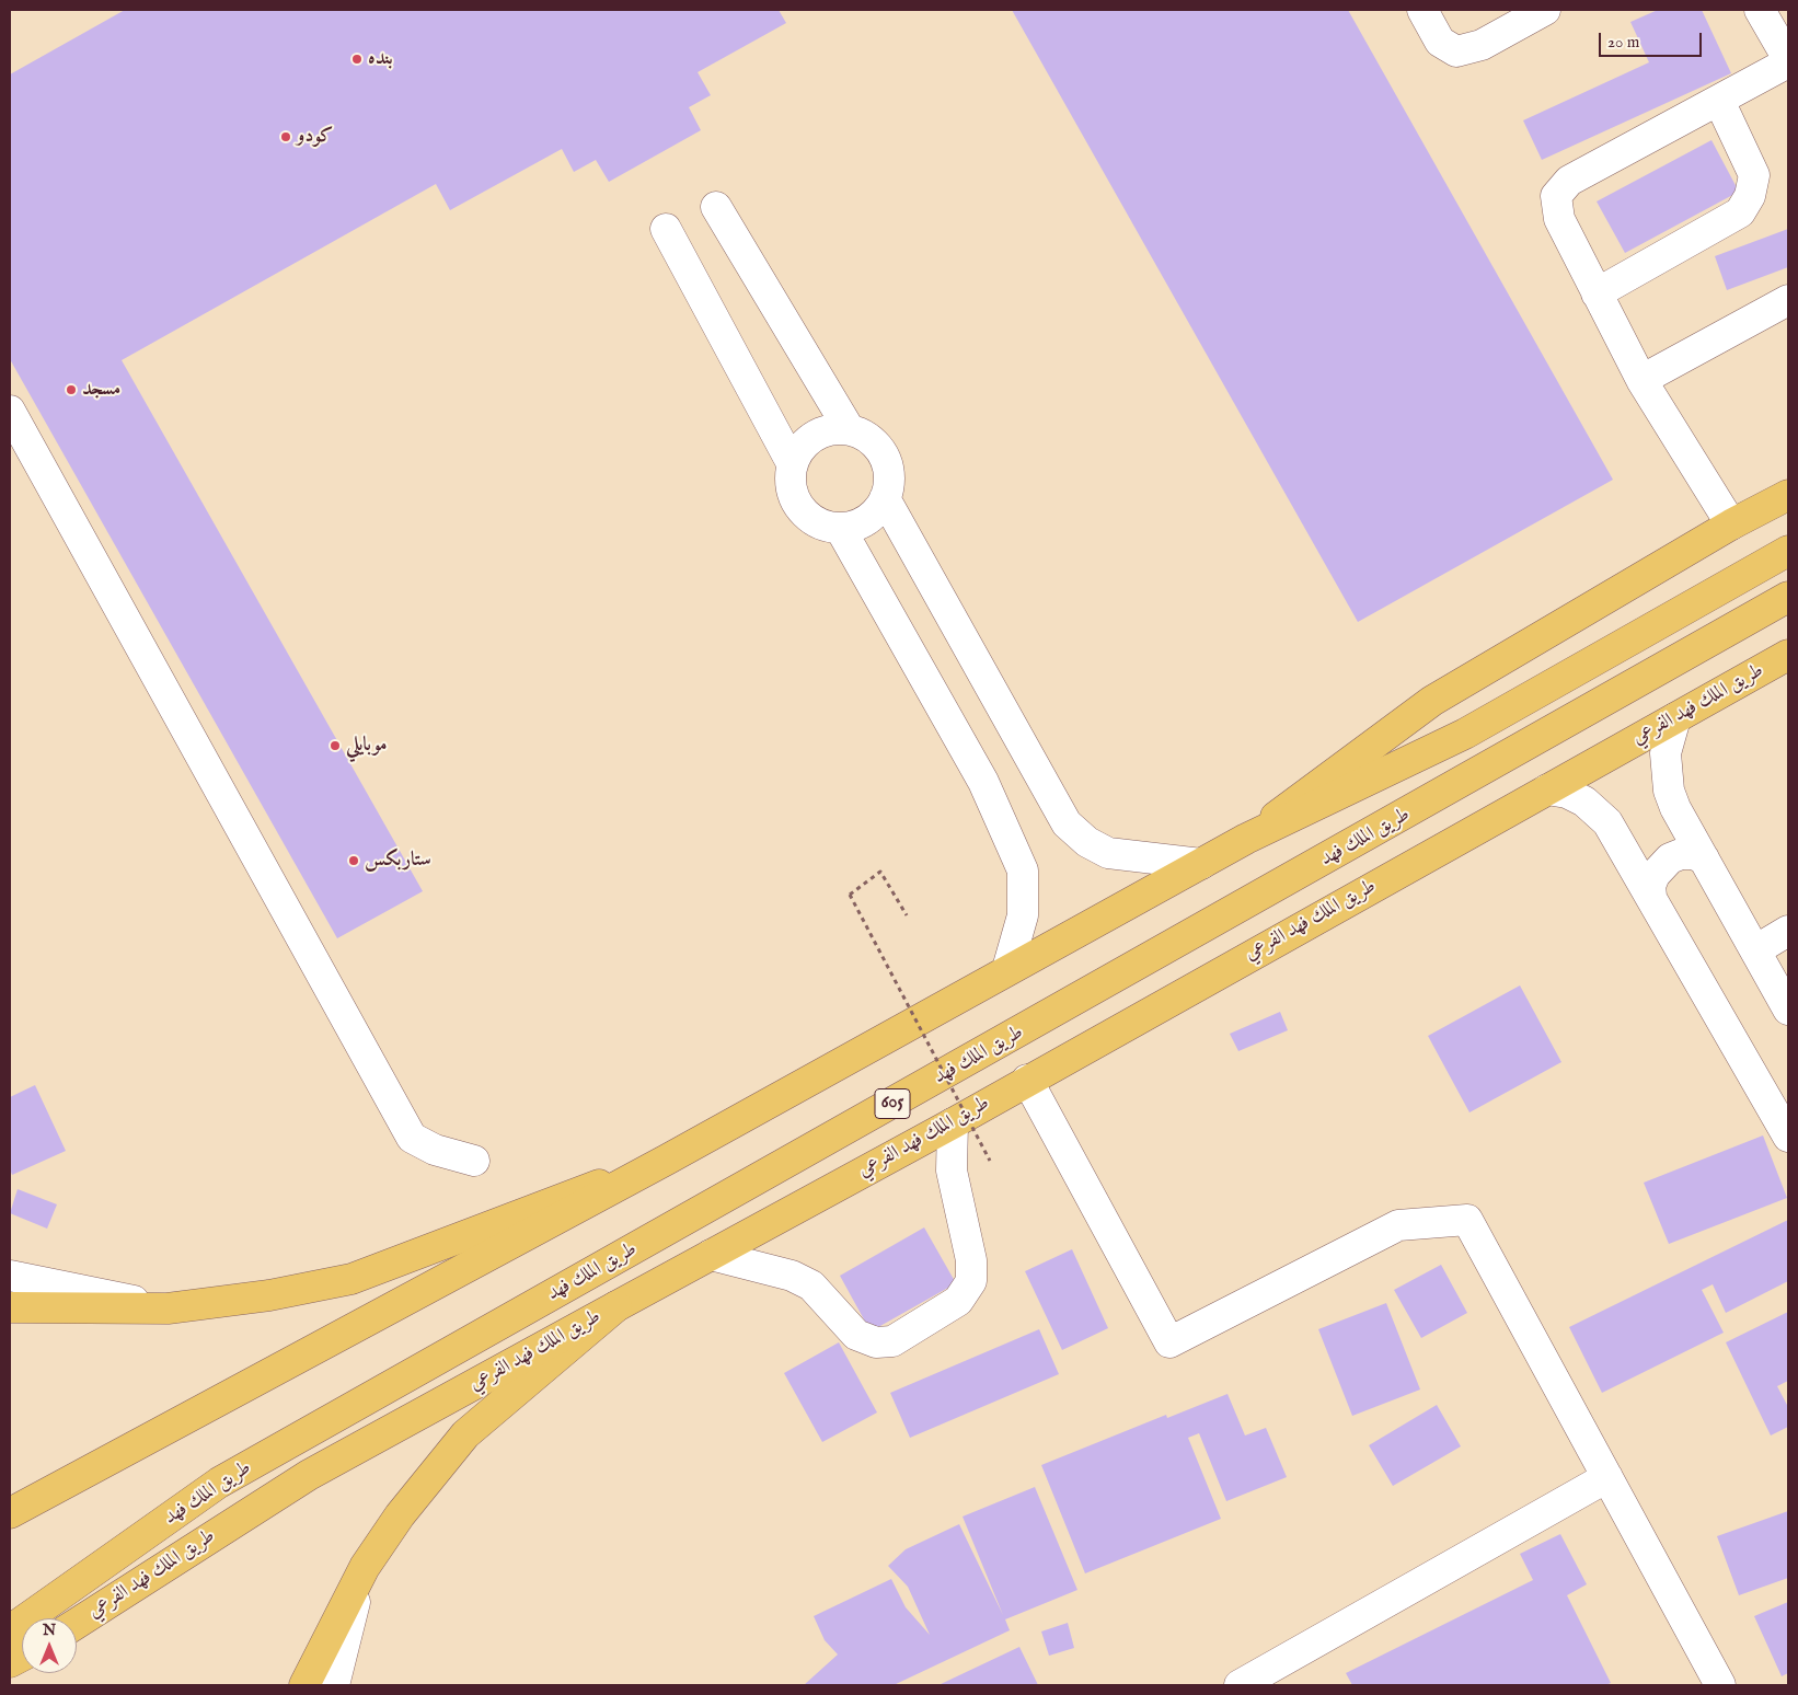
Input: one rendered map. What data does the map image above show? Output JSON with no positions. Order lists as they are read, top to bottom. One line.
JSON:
{"streets":{"main road":["طريق الملك فهد الفرعي","طريق الملك فهد","605"]},"places":["بنده","كودو","مسجد","موبايلي","ستاربكس"],"scale_bar":"20 m","north":"top"}
